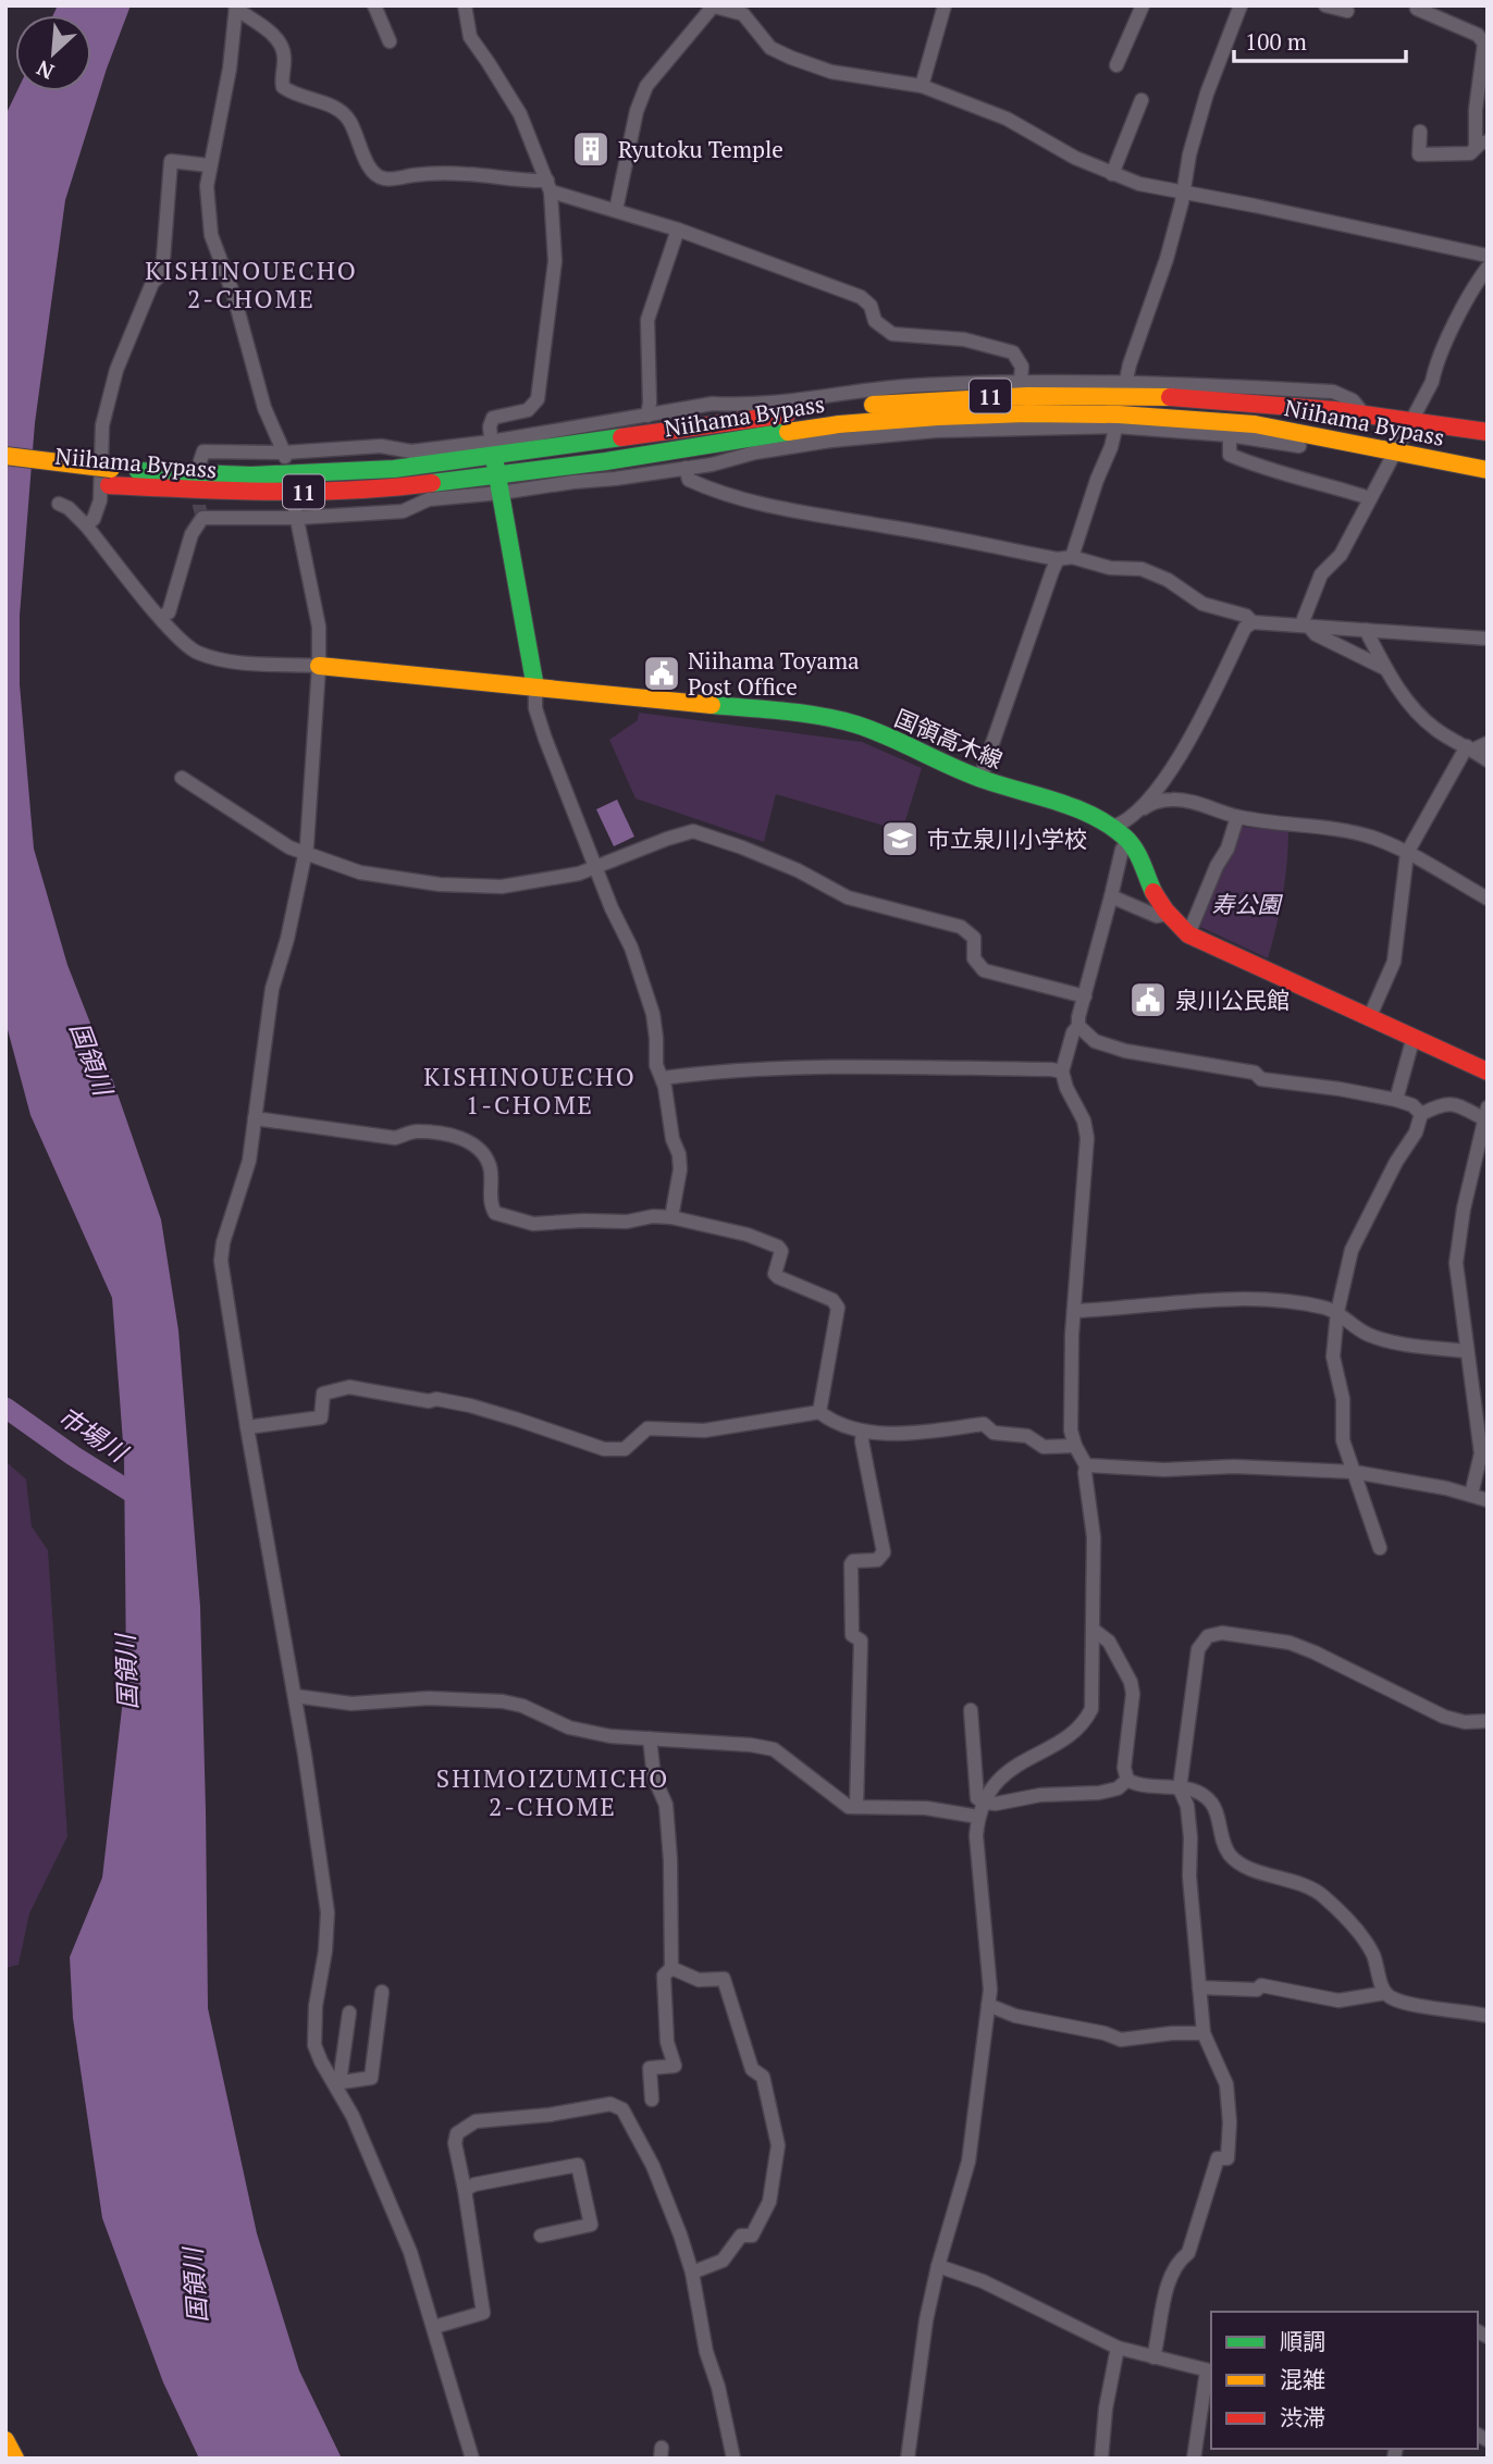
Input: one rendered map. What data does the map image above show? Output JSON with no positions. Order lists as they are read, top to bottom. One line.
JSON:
{"streets":{"main road":["11","Niihama Bypass","国領高木線"]},"districts":["KISHINOUECHO 2-CHOME","KISHINOUECHO 1-CHOME","SHIMOIZUMICHO 2-CHOME"],"water":["国領川","市場川"],"parks":["寿公園"],"places":{"building":["Ryutoku Temple"],"public building":["Niihama Toyama Post Office","泉川公民館"],"school or university":["市立泉川小学校"]},"legend":["順調","混雑","渋滞"],"scale_bar":"100 m","north":"bottom left"}
